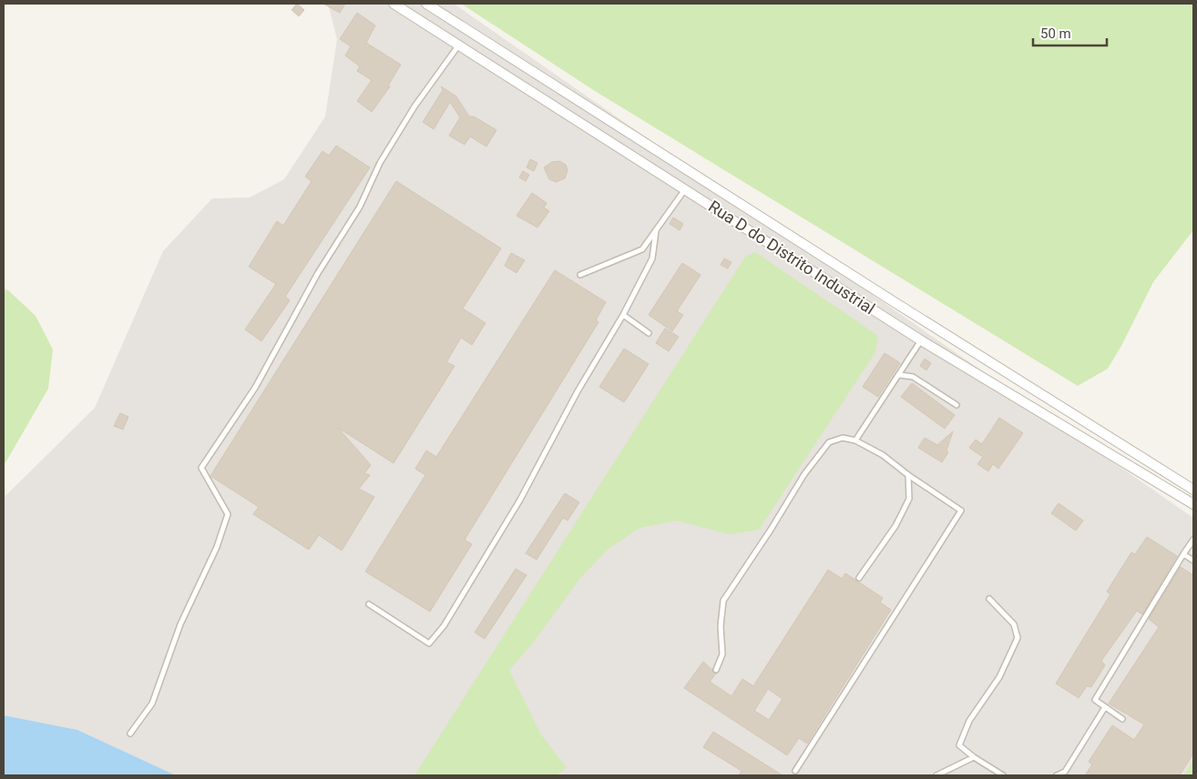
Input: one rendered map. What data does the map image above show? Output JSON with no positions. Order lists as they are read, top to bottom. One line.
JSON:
{"streets":{"street":["Rua D do Distrito Industrial"]},"scale_bar":"50 m"}
